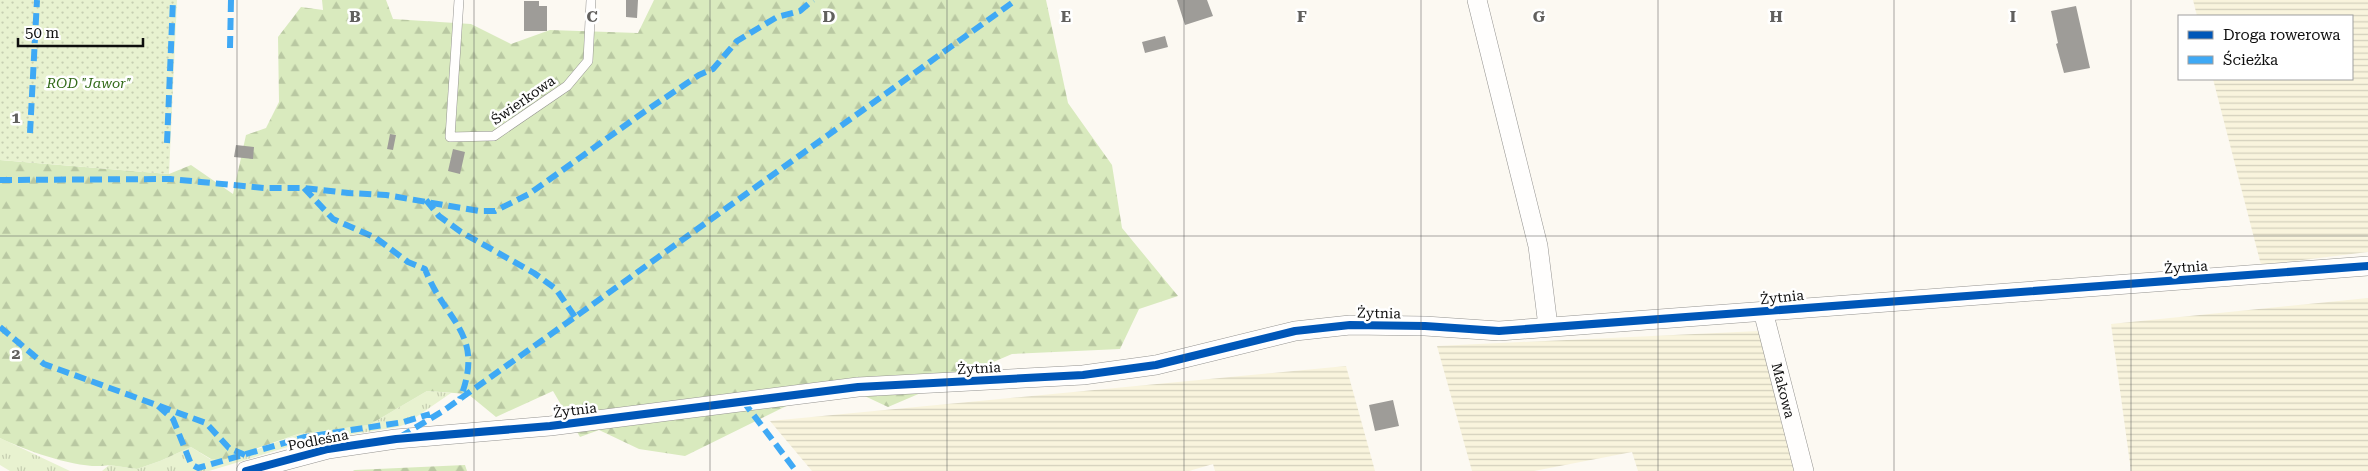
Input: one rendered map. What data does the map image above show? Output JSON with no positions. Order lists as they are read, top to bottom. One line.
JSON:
{"streets":{"street":["Żytnia","Makowa","Podleśna"],"lane":["Świerkowa"]},"crossings":[["Żytnia","Makowa"],["Żytnia","Podleśna"]],"parks":["ROD \"Jawor\""],"legend":["Droga rowerowa","Ścieżka"],"scale_bar":"50 m","grid":{"columns":["B","C","D","E","F","G","H","I"],"rows":["1","2"]}}
